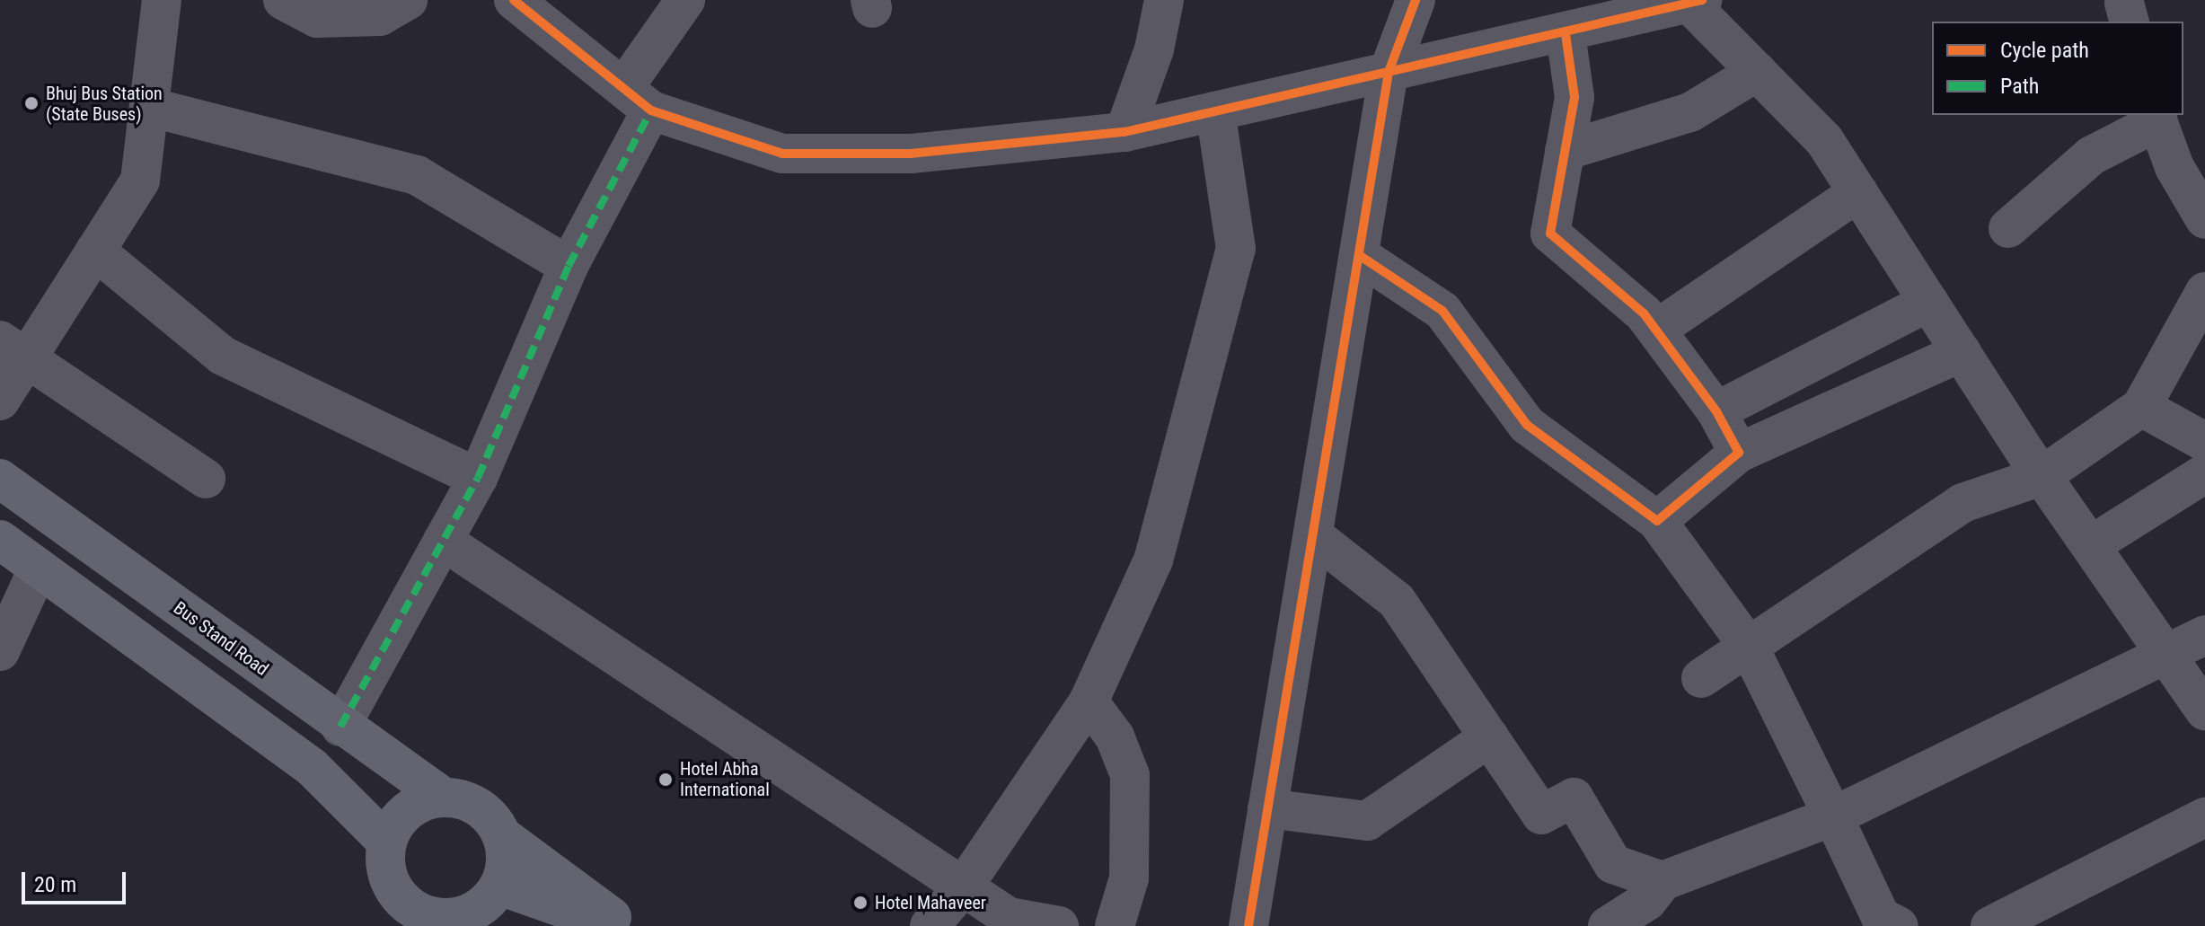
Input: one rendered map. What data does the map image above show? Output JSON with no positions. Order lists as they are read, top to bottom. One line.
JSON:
{"streets":{"main road":["Bus Stand Road"]},"places":["Bhuj Bus Station (State Buses)","Hotel Abha International","Hotel Mahaveer"],"legend":["Cycle path","Path"],"scale_bar":"20 m"}
